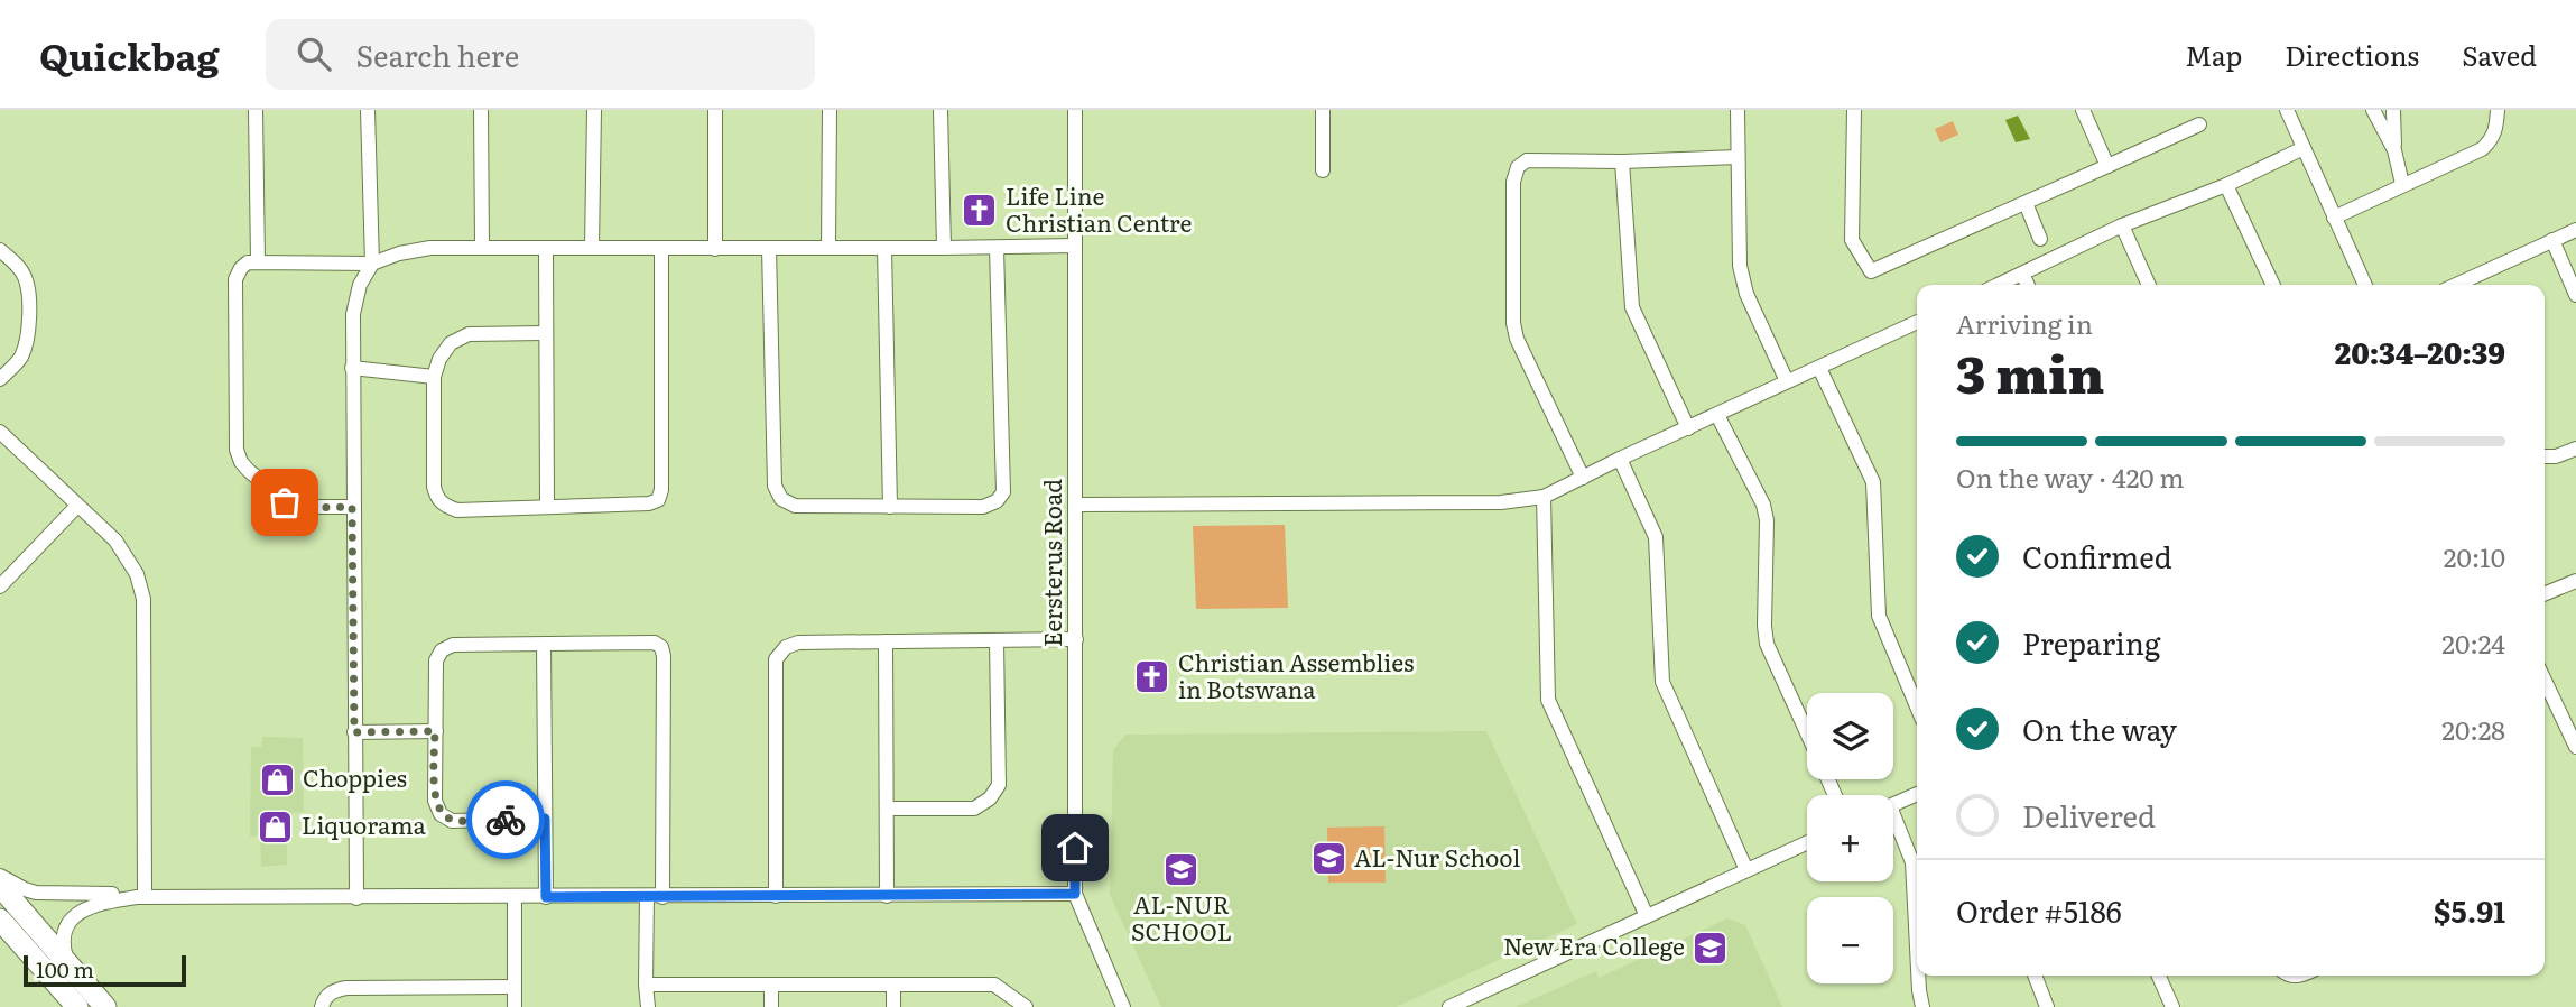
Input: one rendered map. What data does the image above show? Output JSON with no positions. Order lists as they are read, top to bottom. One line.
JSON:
{"streets":{"street":["Eersterus Road"]},"places":{"church":["Life Line Christian Centre","Christian Assemblies in Botswana"],"shop":["Choppies","Liquorama"],"school or university":["AL-Nur School","AL-NUR SCHOOL","New Era College"]},"scale_bar":"100 m","page":{"header":"Quickbag","search":"Search here","nav":["Map","Directions","Saved"],"heading":["3 min","Arriving in","20:34–20:39"],"panel":["Order #5186","$5.91"],"bar":"On the way · 420 m","list":[["Confirmed","20:10"],["Preparing","20:24"],["On the way","20:28"],"Delivered"],"map_buttons":["+","−"],"scale":"100 m"}}
